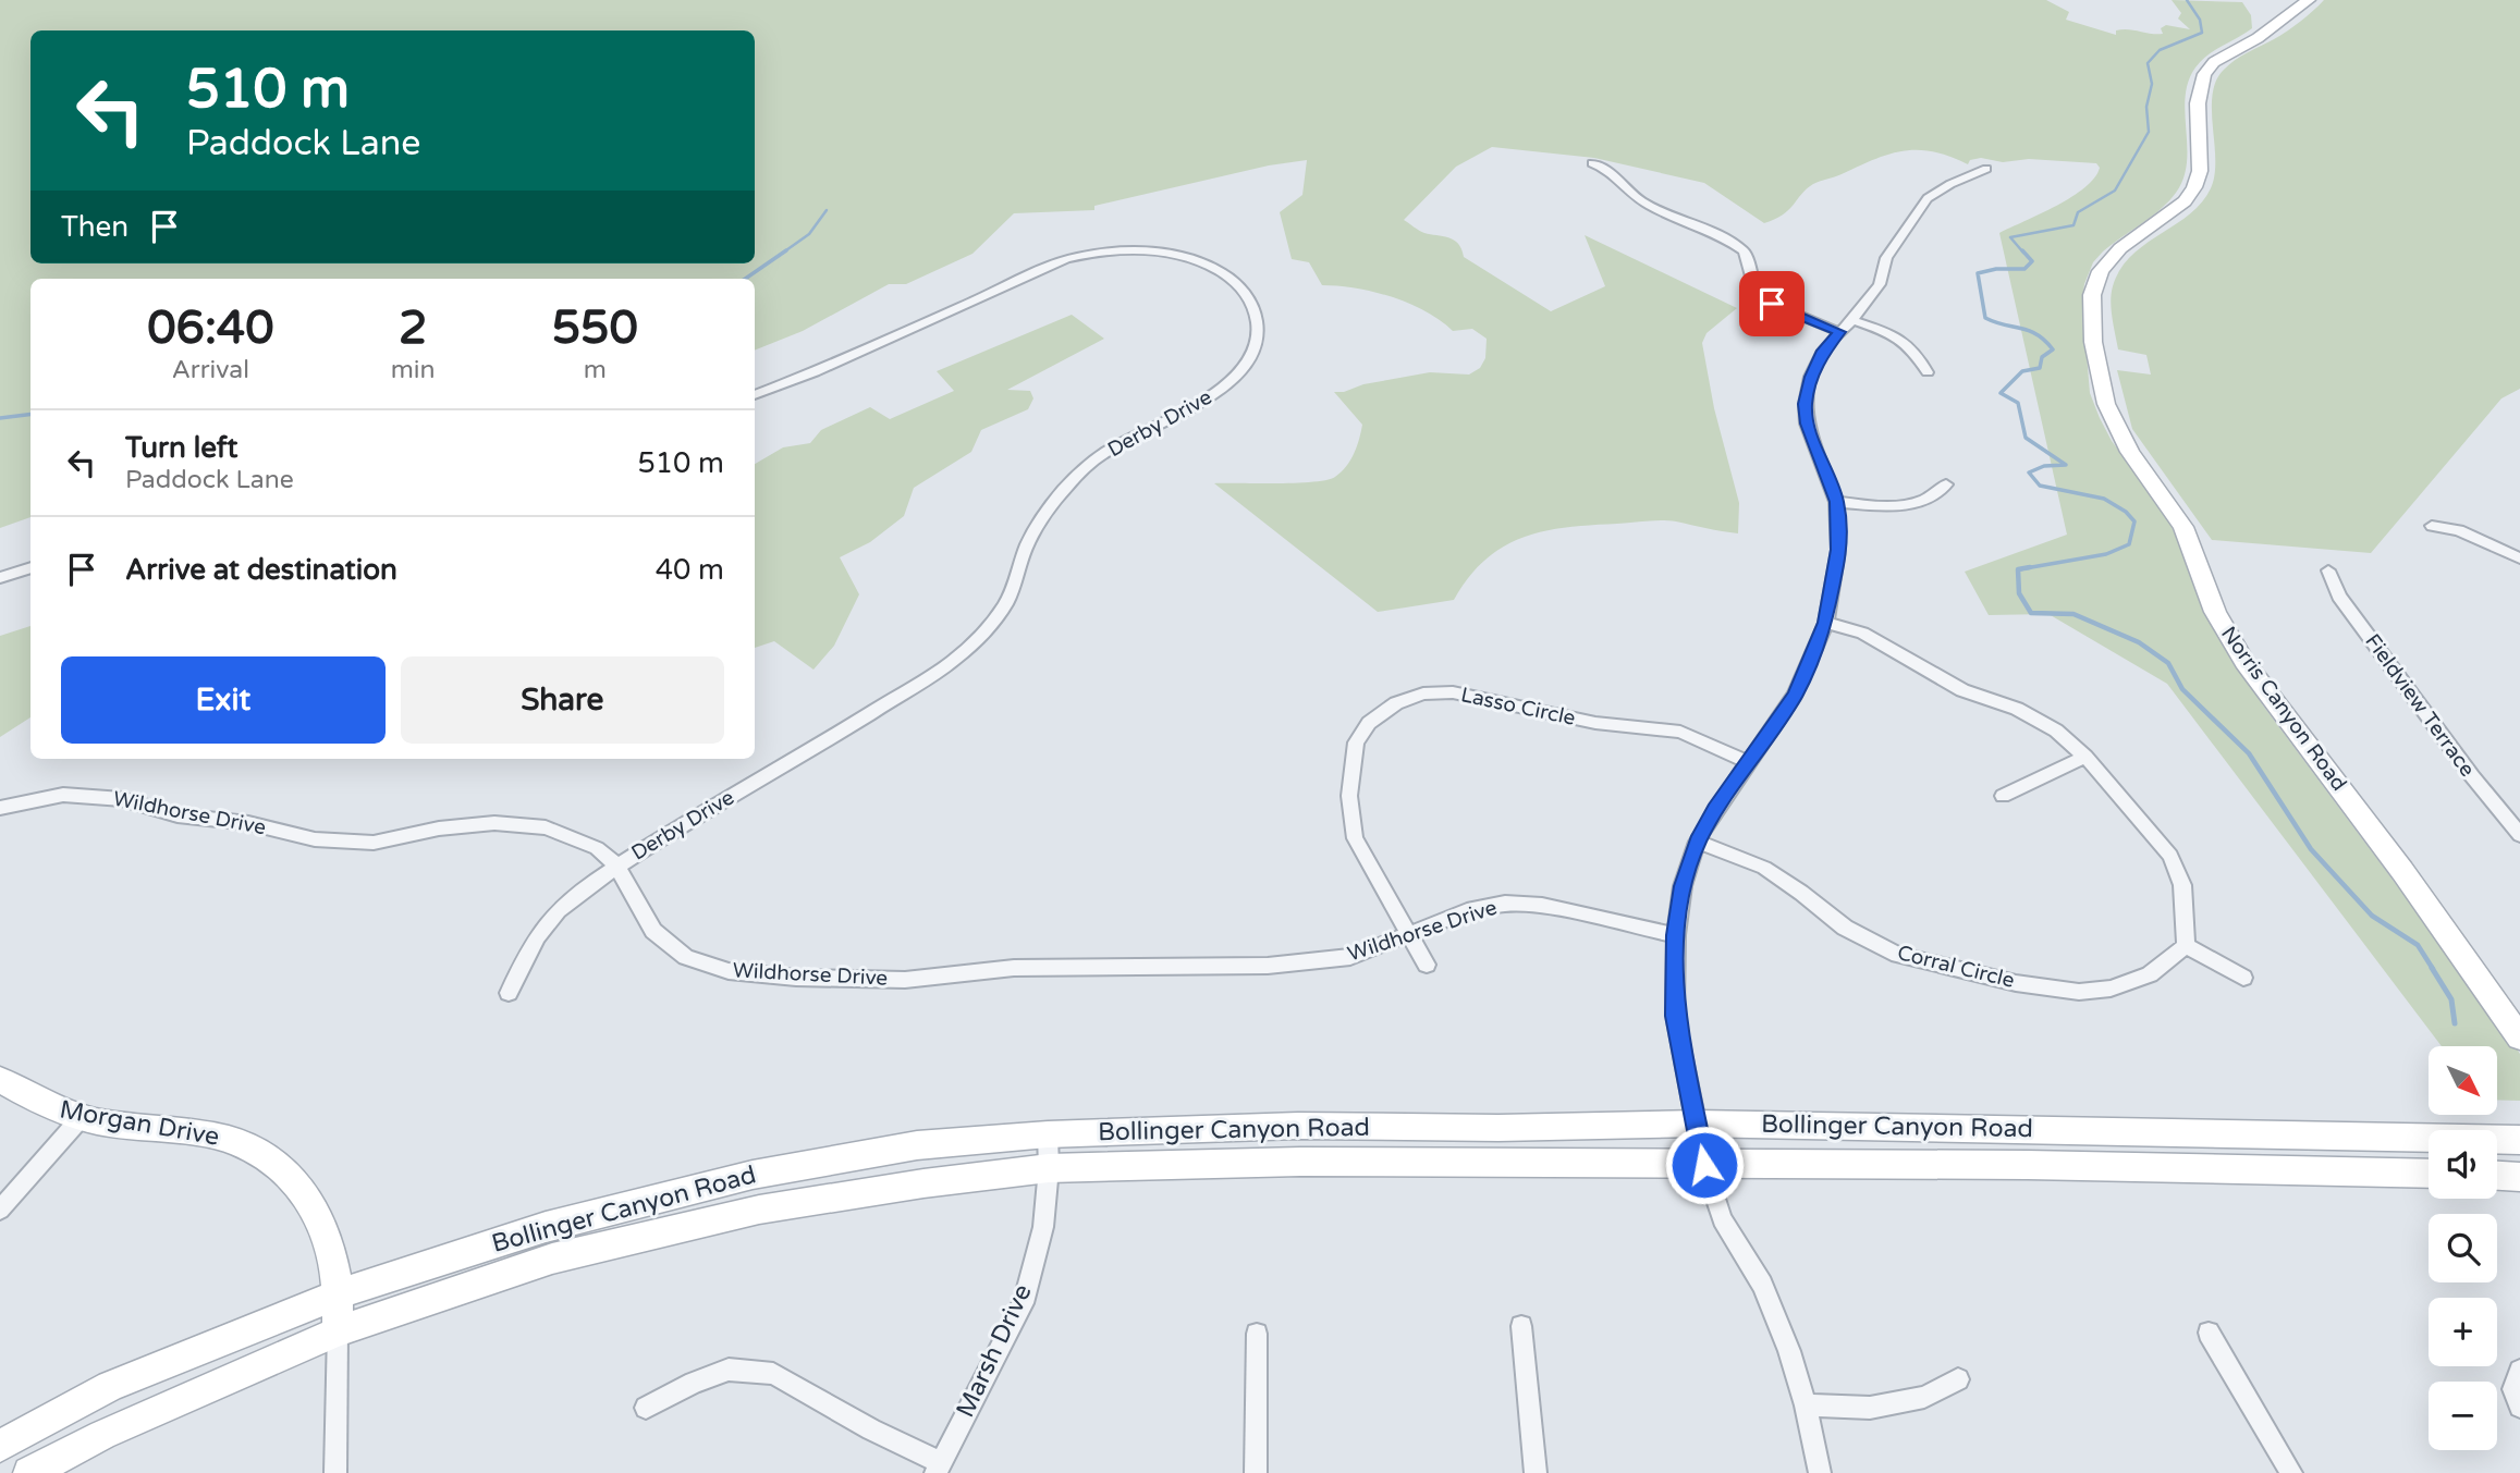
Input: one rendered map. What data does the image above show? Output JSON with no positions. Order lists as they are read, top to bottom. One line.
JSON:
{"streets":{"main road":["Norris Canyon Road","Morgan Drive","Bollinger Canyon Road"],"street":["Derby Drive","Fieldview Terrace","Lasso Circle","Wildhorse Drive","Corral Circle","Marsh Drive"]},"crossings":[["Derby Drive","Wildhorse Drive"],["Lasso Circle","Wildhorse Drive"],["Morgan Drive","Bollinger Canyon Road"],["Bollinger Canyon Road","Marsh Drive"]],"north":"bottom right","page":{"turn":["510 m","Paddock Lane"],"then":"Then","eta":["06:40","Arrival","2","min","550","m"],"list":[{"name":"Turn left","note":"Paddock Lane","value":"510 m"},{"name":"Arrive at destination","value":"40 m"}],"buttons":["Exit","Share"],"map_buttons":["+","−"]}}
